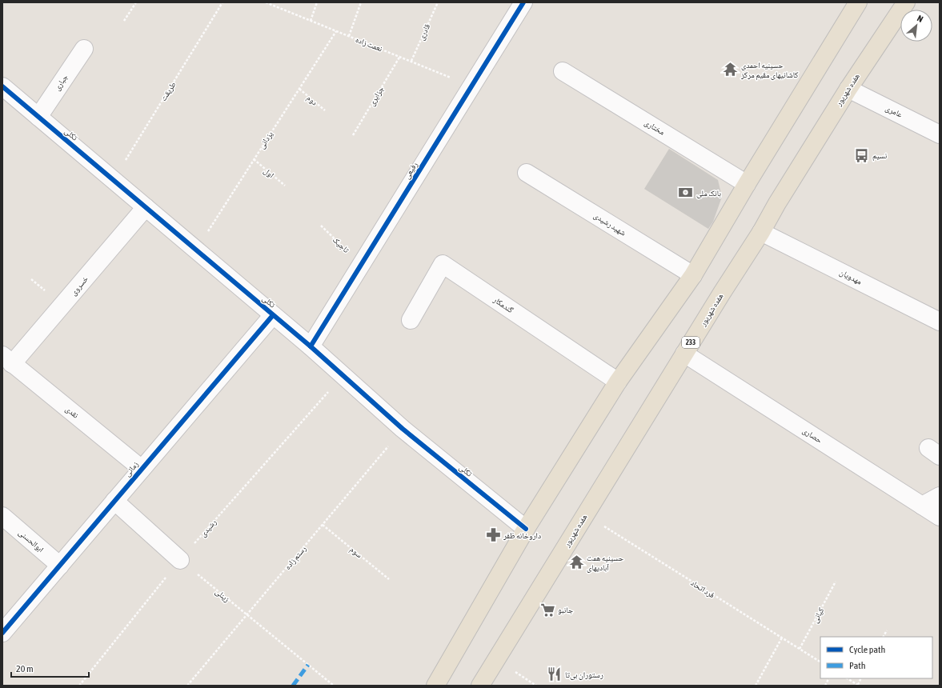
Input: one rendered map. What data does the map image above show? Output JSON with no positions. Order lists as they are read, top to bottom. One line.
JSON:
{"streets":{"main road":["هفده شهریور","233"],"street":["جباری","عامری","مختاری","تکلی","رفیعی","شهید رشیدی","مهدویان","خسروی","گندمکار","نقدی","حصاری","زمانی","ابوالحسنی"],"path":["قادری","نعمت زاده","طریقت","جزایری","دوم","یزدانی","اول","تاجیک","رشیدی","سوم","رستم زاده","فرد اتحاد","زینلی","کیانی"]},"crossings":[["قادری","نعمت زاده"],["نعمت زاده","جزایری"],["نعمت زاده","یزدانی"],["نعمت زاده","رفیعی"],["جباری","تکلی"],["هفده شهریور","عامری"],["هفده شهریور","مهدویان"],["هفده شهریور","حصاری"],["هفده شهریور","فرد اتحاد"],["طریقت","تکلی"],["دوم","یزدانی"],["تکلی","یزدانی"],["تکلی","رفیعی"],["تکلی","خسروی"],["تکلی","زمانی"],["تکلی","رشیدی"],["تکلی","رستم زاده"],["یزدانی","اول"],["رفیعی","تاجیک"],["خسروی","نقدی"],["نقدی","زمانی"],["زمانی","ابوالحسنی"],["رشیدی","زینلی"],["سوم","رستم زاده"],["رستم زاده","زینلی"],["فرد اتحاد","کیانی"]],"places":{"temple":["حسینیه احمدی کاشانیهای مقیم مرکز","حسینیه همت آبادیهای"],"bus stop":["نسیم"],"bank":["بانک ملی"],"pharmacy":["داروخانه ظفر"],"supermarket":["جانبو"],"restaurant":["رستوران بی‌تا"]},"legend":["Cycle path","Path"],"scale_bar":"20 m","north":"top right"}
